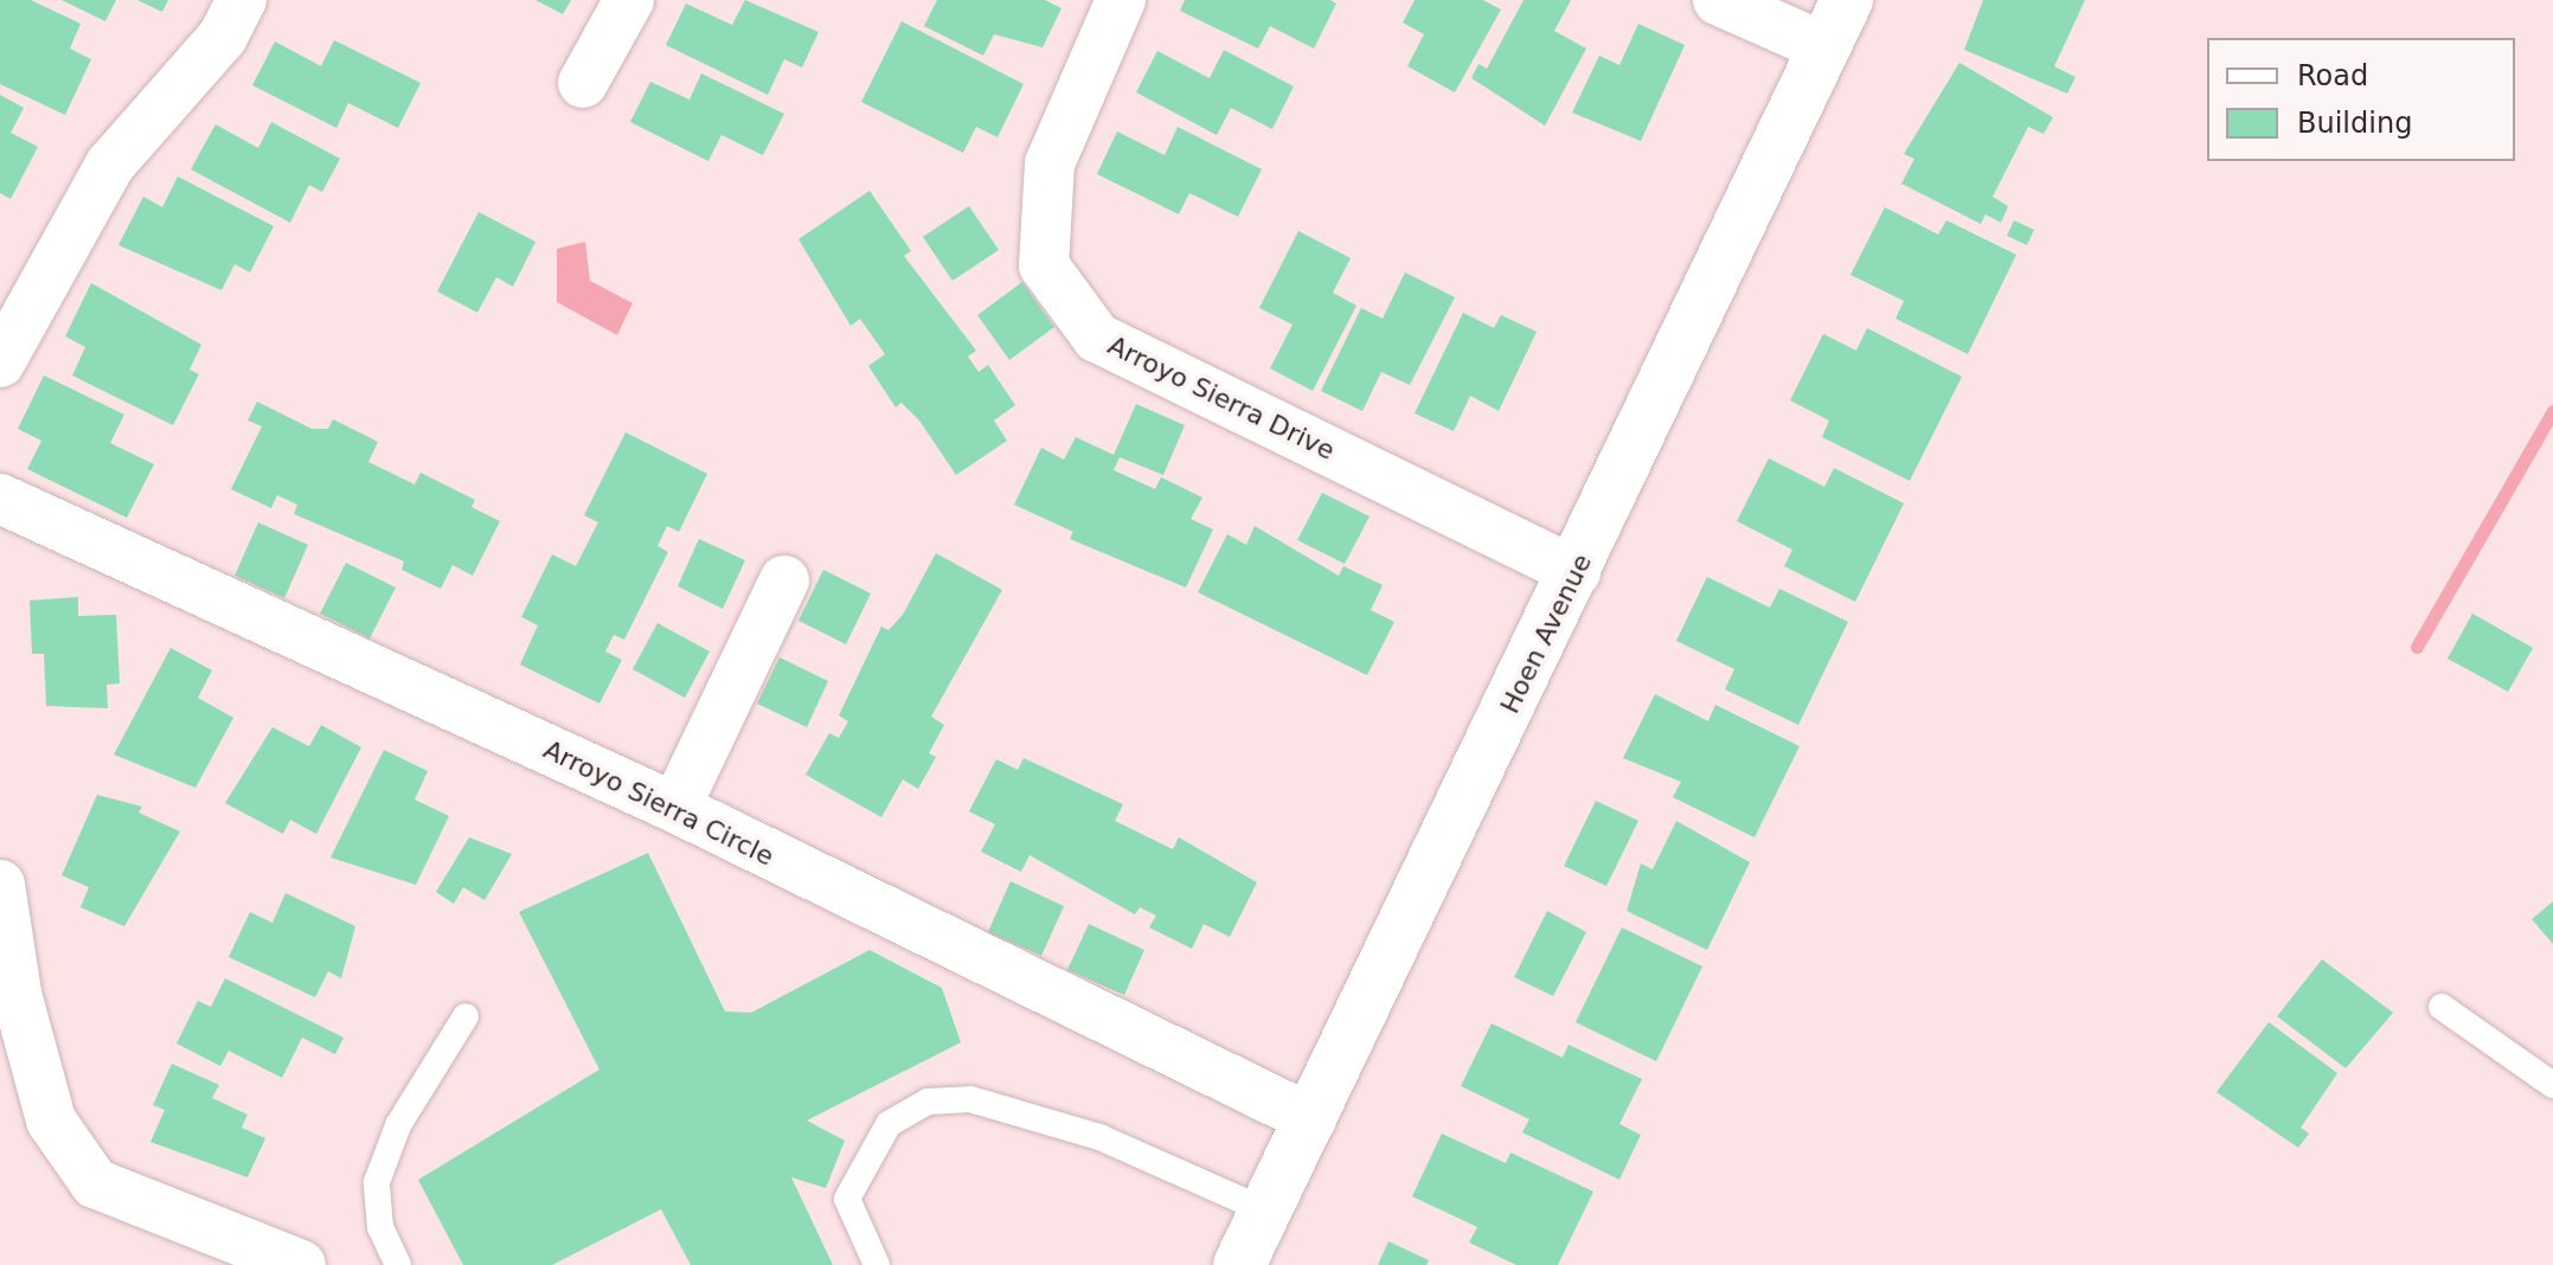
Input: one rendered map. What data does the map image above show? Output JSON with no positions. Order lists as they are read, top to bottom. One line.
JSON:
{"streets":{"street":["Arroyo Sierra Drive","Hoen Avenue","Arroyo Sierra Circle"]},"crossings":[["Arroyo Sierra Drive","Hoen Avenue"],["Hoen Avenue","Arroyo Sierra Circle"]],"legend":["Road","Building"]}
